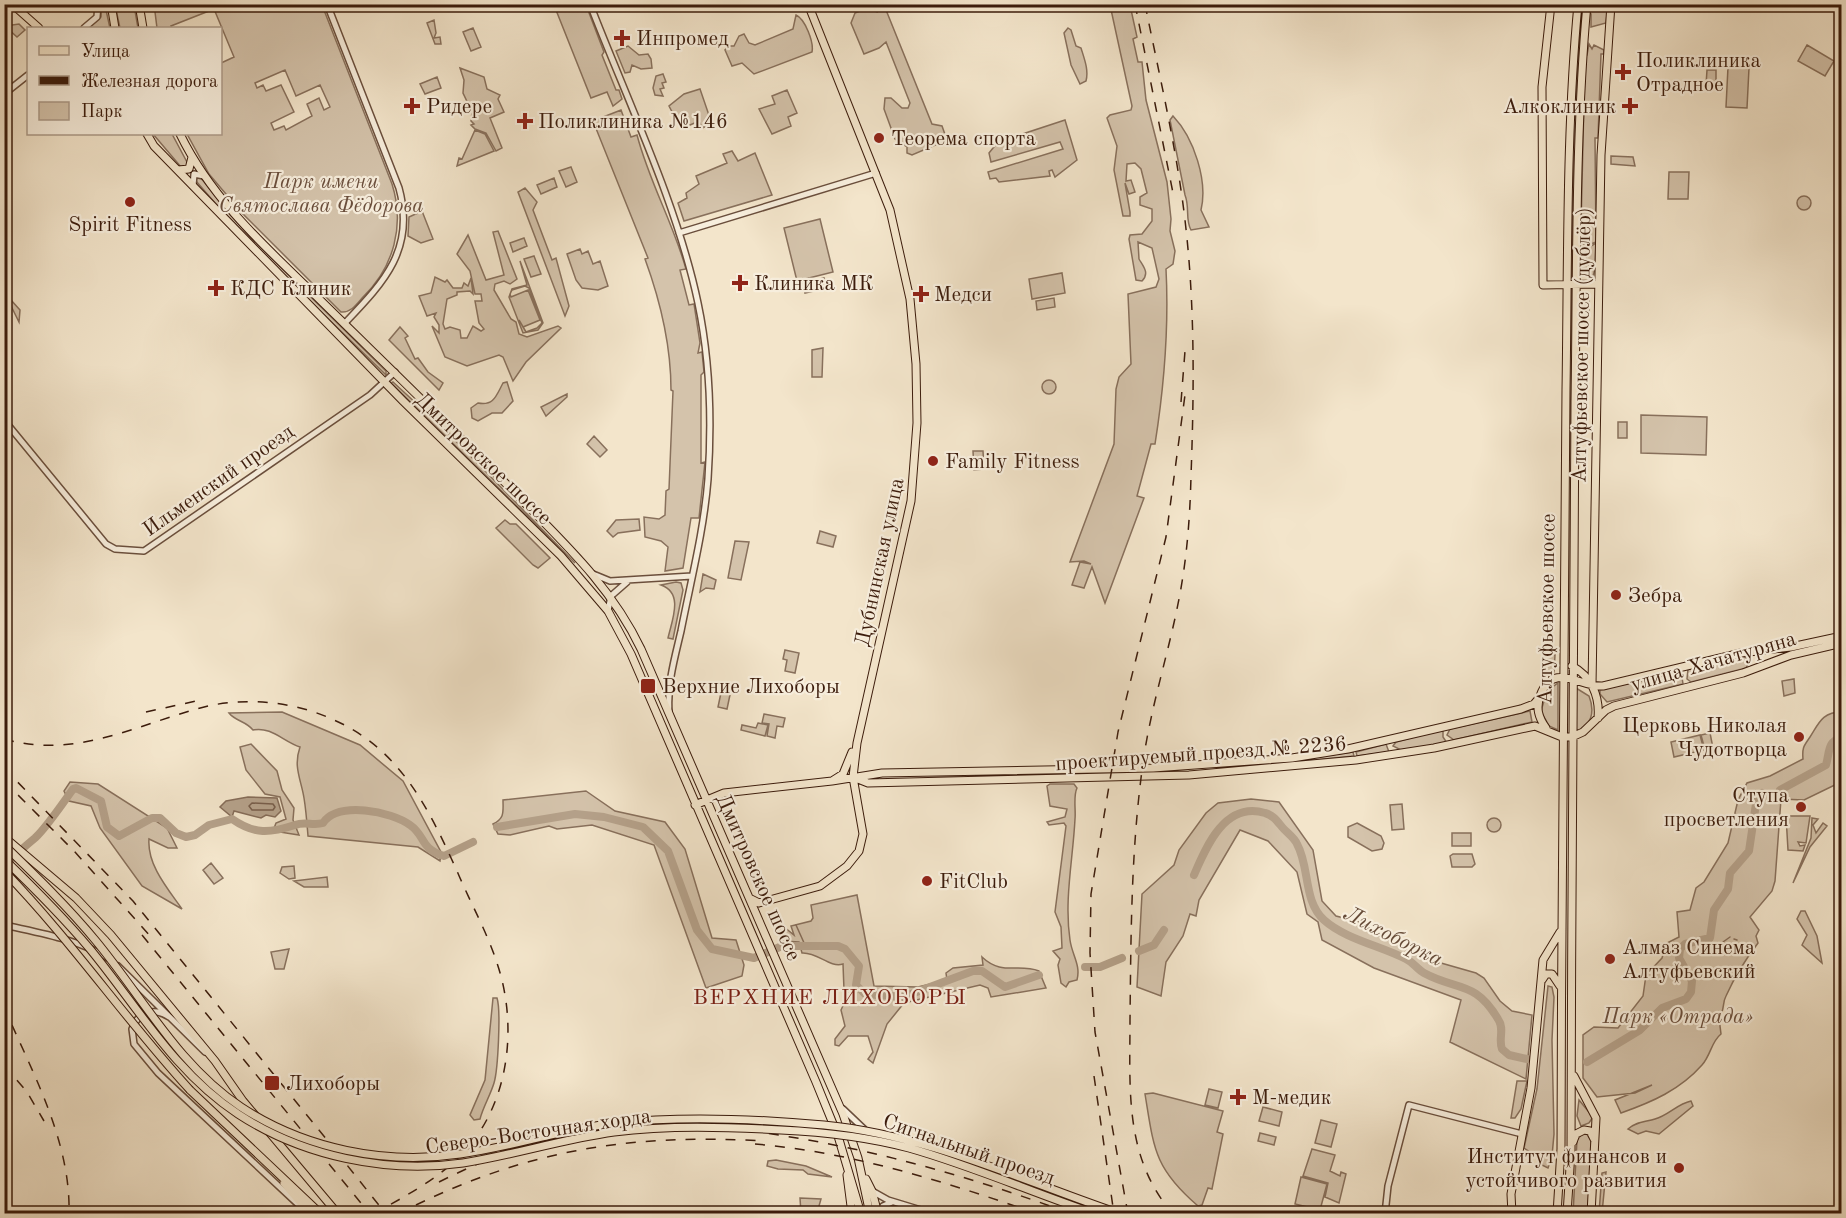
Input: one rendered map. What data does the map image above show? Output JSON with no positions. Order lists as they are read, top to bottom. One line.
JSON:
{"streets":{"main road":["Алтуфьевское шоссе (дублёр)","Дмитровское шоссе","Дубнинская улица","Алтуфьевское шоссе","улица Хачатуряна","проектируемый проезд № 2236","Северо-Восточная хорда"],"street":["Ильменский проезд","Сигнальный проезд"]},"crossings":[["Алтуфьевское шоссе (дублёр)","Алтуфьевское шоссе"],["Алтуфьевское шоссе (дублёр)","улица Хачатуряна"],["Дмитровское шоссе","Ильменский проезд"],["Дмитровское шоссе","проектируемый проезд № 2236"],["Дмитровское шоссе","Сигнальный проезд"],["Алтуфьевское шоссе","улица Хачатуряна"],["Алтуфьевское шоссе","проектируемый проезд № 2236"]],"districts":["ВЕРХНИЕ ЛИХОБОРЫ"],"water":["Лихоборка"],"parks":["Парк имени Святослава Фёдорова","Парк «Отрада»"],"places":{"health":["Инпромед","Поликлиника Отрадное","Ридере","Алкоклиник","Поликлиника №146","Клиника МК","КДС Клиник","Медси","М-медик"],"other":["Теорема спорта","Spirit Fitness","Family Fitness","Зебра","Церковь Николая Чудотворца","Ступа просветления","FitClub","Алмаз Синема Алтуфьевский","Институт финансов и устойчивого развития"],"transit":["Верхние Лихоборы","Лихоборы"]},"legend":["Улица","Железная дорога","Парк"]}
